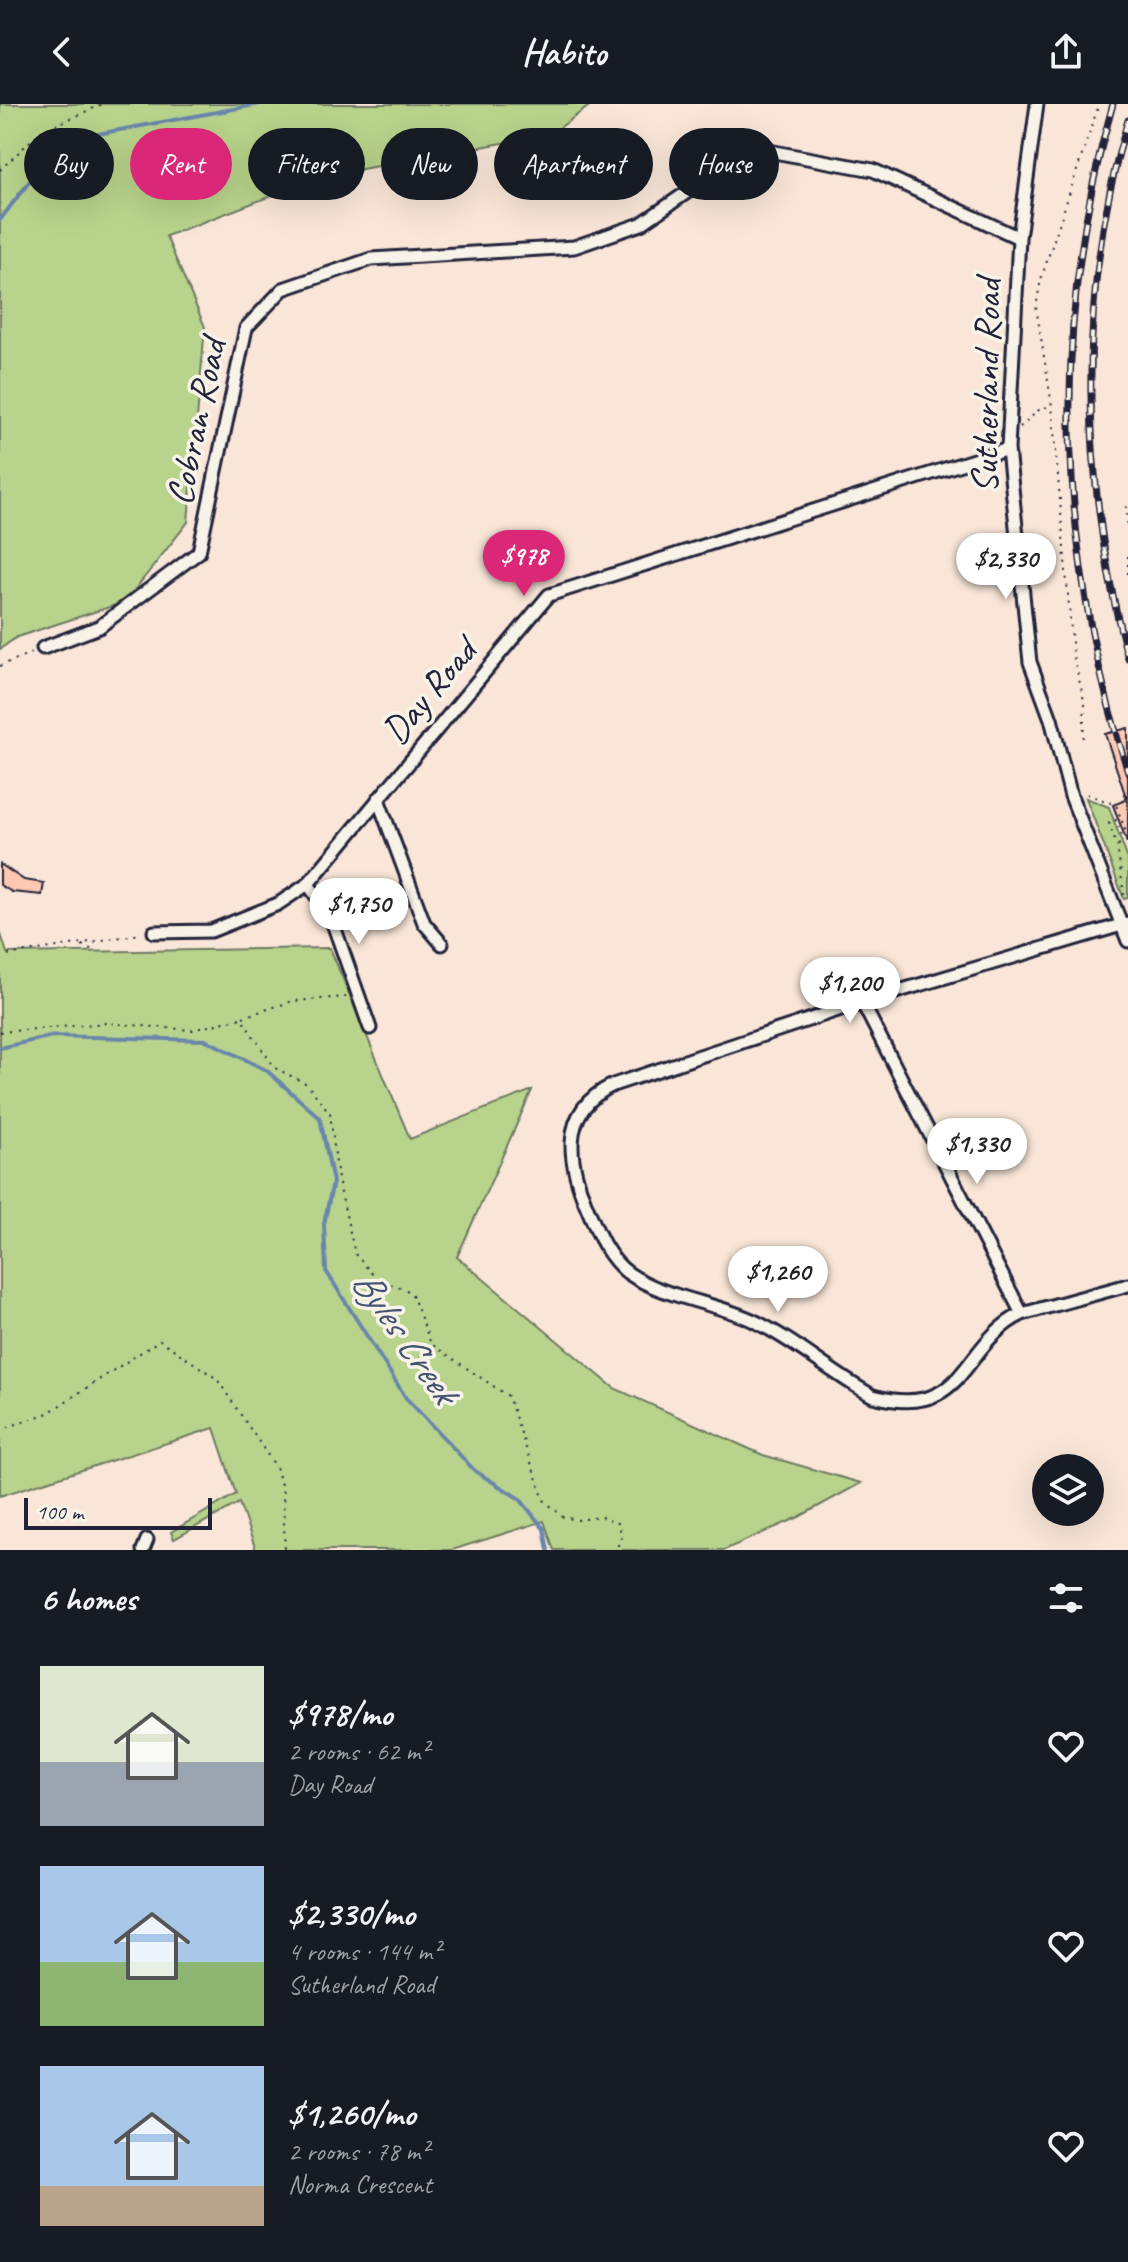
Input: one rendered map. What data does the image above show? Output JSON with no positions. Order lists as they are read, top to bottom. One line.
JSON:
{"streets":{"street":["Sutherland Road","Cobran Road","Day Road"]},"crossings":[["Sutherland Road","Cobran Road"],["Sutherland Road","Day Road"]],"water":["Byles Creek"],"scale_bar":"100 m","page":{"header":"Habito","chip":["Buy","Rent","Filters","New","Apartment","House"],"price":["$978","$2,330","$1,750","$1,200","$1,330","$1,260"],"scale":"100 m","heading":"6 homes","list":[{"name":"$978/mo","note":"2 rooms · 62 m² · Day Road"},{"name":"$2,330/mo","note":"4 rooms · 144 m² · Sutherland Road"},{"name":"$1,260/mo","note":"2 rooms · 78 m² · Norma Crescent"}]}}
